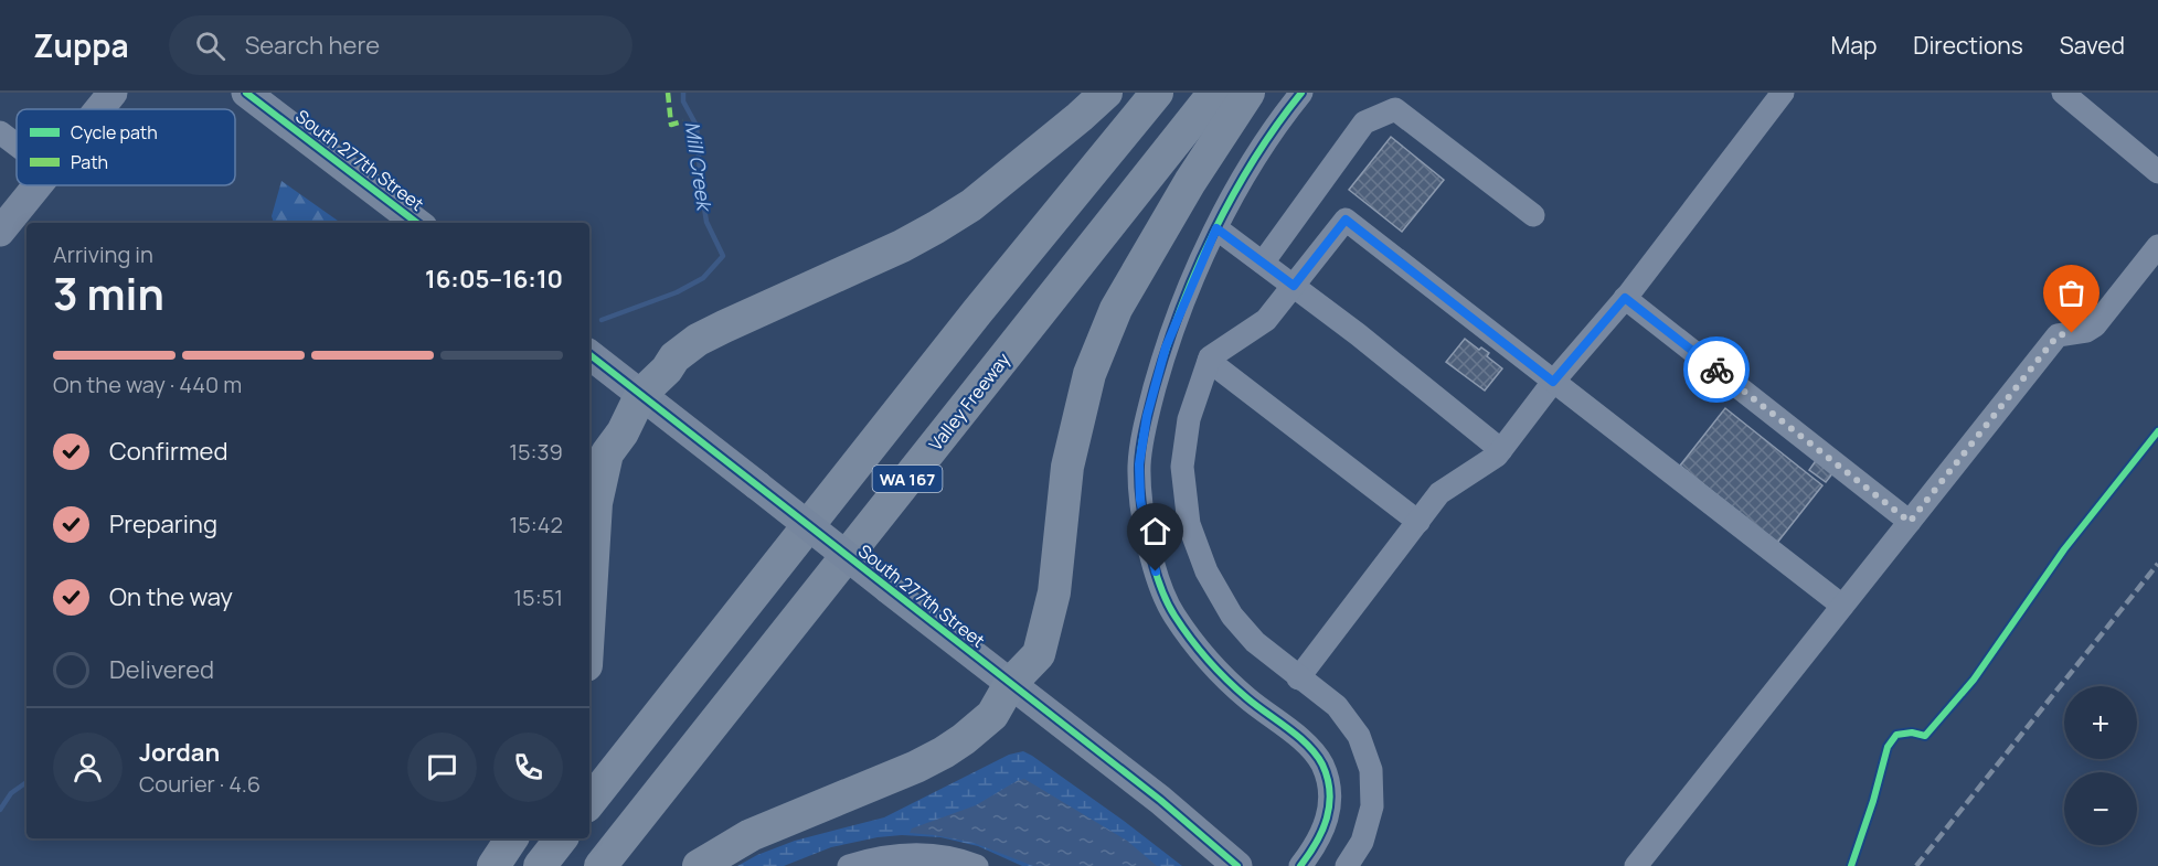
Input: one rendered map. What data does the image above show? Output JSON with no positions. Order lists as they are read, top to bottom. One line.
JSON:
{"streets":{"highway":["Valley Freeway","WA 167"],"main road":["South 277th Street"]},"water":["Mill Creek"],"legend":["Cycle path","Path"],"page":{"header":"Zuppa","search":"Search here","nav":["Map","Directions","Saved"],"heading":["3 min","Arriving in","16:05–16:10"],"panel":["Jordan","Courier · 4.6"],"bar":"On the way · 440 m","list":[["Confirmed","15:39"],["Preparing","15:42"],["On the way","15:51"],"Delivered"],"map_buttons":["+","−"]}}
